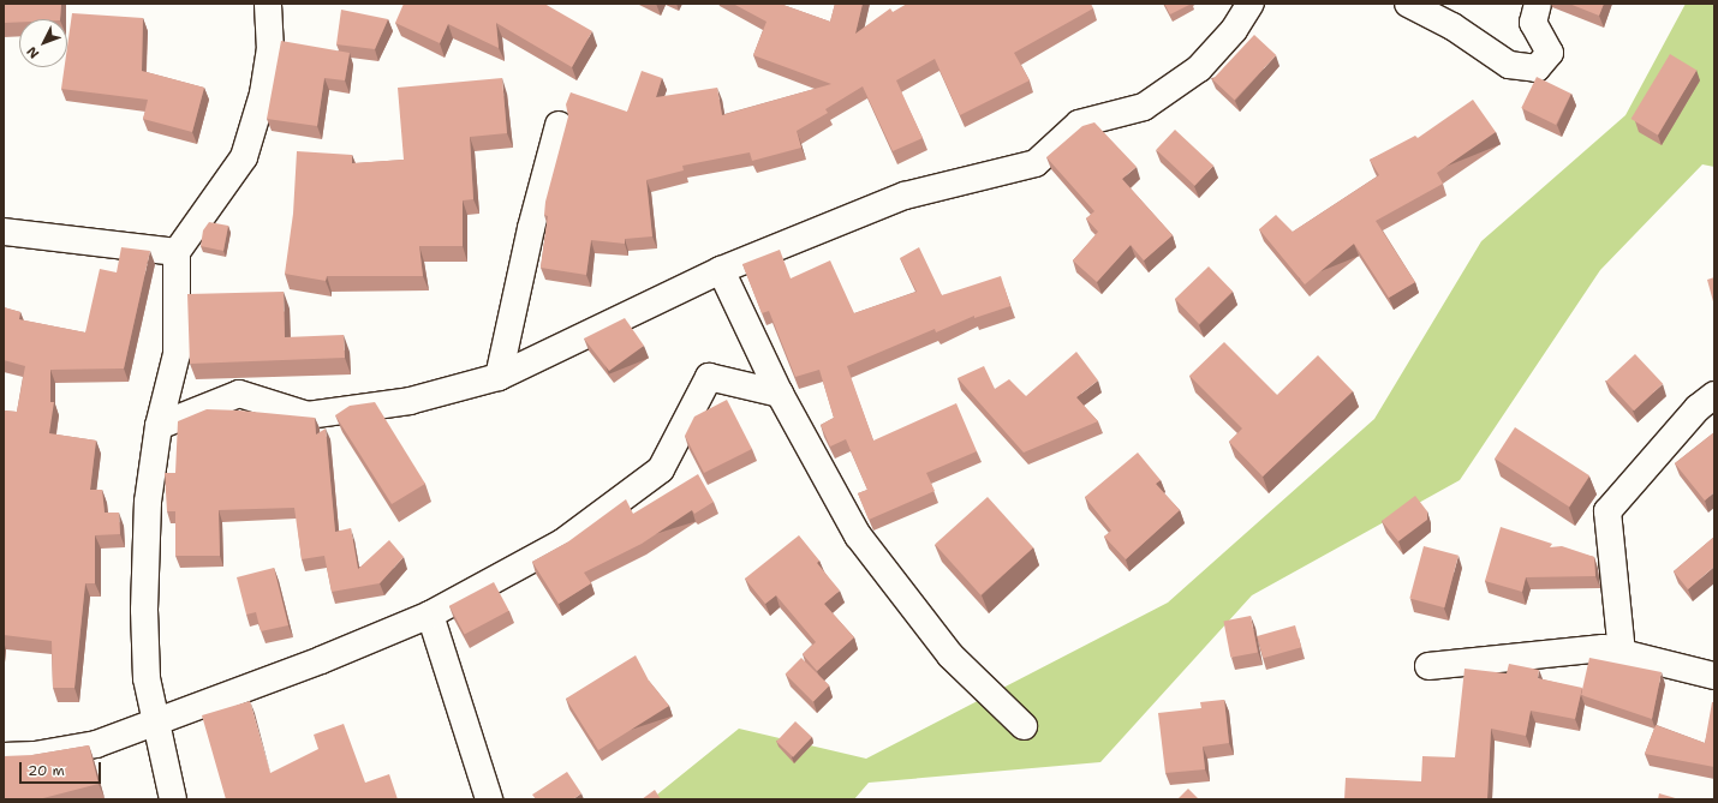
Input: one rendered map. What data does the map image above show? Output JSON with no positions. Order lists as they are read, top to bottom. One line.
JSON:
{"scale_bar":"20 m","north":"bottom left"}
